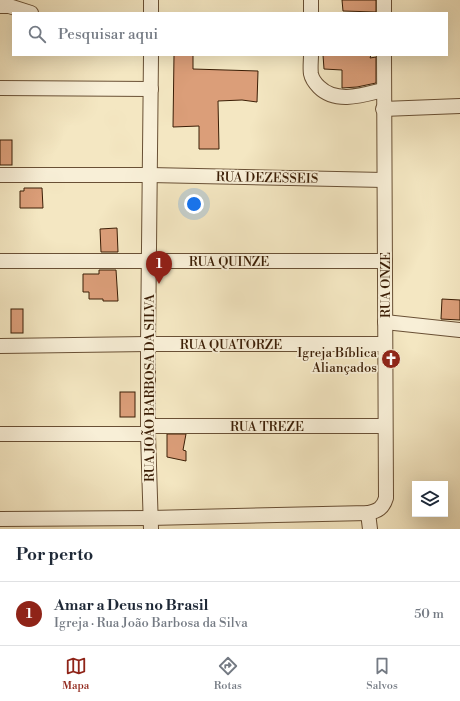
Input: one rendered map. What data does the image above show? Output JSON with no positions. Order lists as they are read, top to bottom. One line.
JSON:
{"streets":{"street":["RUA DEZESSEIS","RUA QUINZE","RUA ONZE","RUA QUATORZE","RUA JOÃO BARBOSA DA SILVA","RUA TREZE"]},"crossings":[["RUA DEZESSEIS","RUA ONZE"],["RUA DEZESSEIS","RUA JOÃO BARBOSA DA SILVA"],["RUA QUINZE","RUA ONZE"],["RUA QUINZE","RUA JOÃO BARBOSA DA SILVA"],["RUA ONZE","RUA QUATORZE"],["RUA ONZE","RUA TREZE"],["RUA QUATORZE","RUA JOÃO BARBOSA DA SILVA"],["RUA JOÃO BARBOSA DA SILVA","RUA TREZE"]],"places":{"church":["Igreja Bíblica Aliançados"]},"page":{"search":"Pesquisar aqui","pins":"1","heading":"Por perto","list":[{"mark":"1","name":"Amar a Deus no Brasil","note":"Igreja · Rua João Barbosa da Silva","value":"50 m"}],"nav":["Mapa","Rotas","Salvos"]}}
